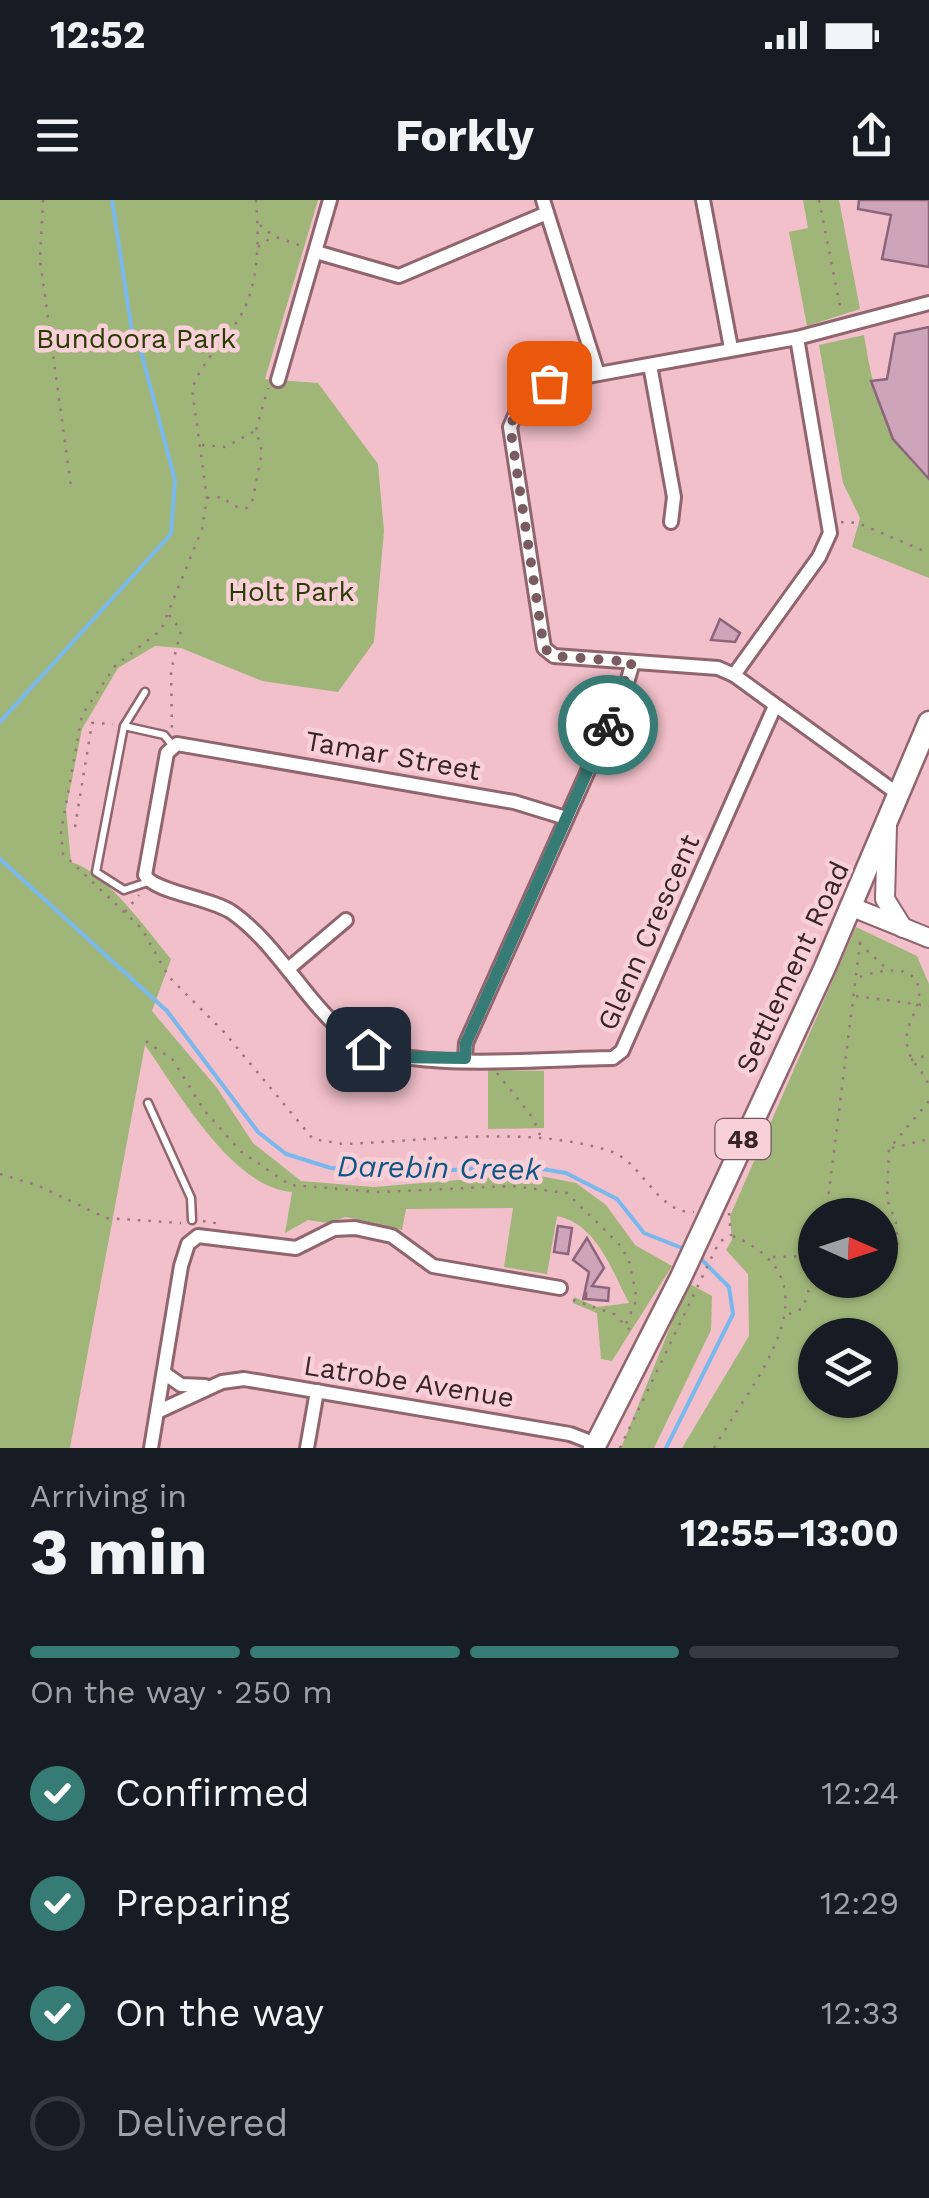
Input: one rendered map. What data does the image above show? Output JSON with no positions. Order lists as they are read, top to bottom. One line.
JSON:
{"streets":{"main road":["Settlement Road","48"],"street":["Tamar Street","Glenn Crescent","Latrobe Avenue"]},"crossings":[["Settlement Road","Latrobe Avenue"]],"water":["Darebin Creek"],"parks":["Bundoora Park","Holt Park"],"north":"right","page":{"status":"12:52","header":"Forkly","heading":["3 min","Arriving in","12:55–13:00"],"bar":"On the way · 250 m","list":[["Confirmed","12:24"],["Preparing","12:29"],["On the way","12:33"],"Delivered"]}}
